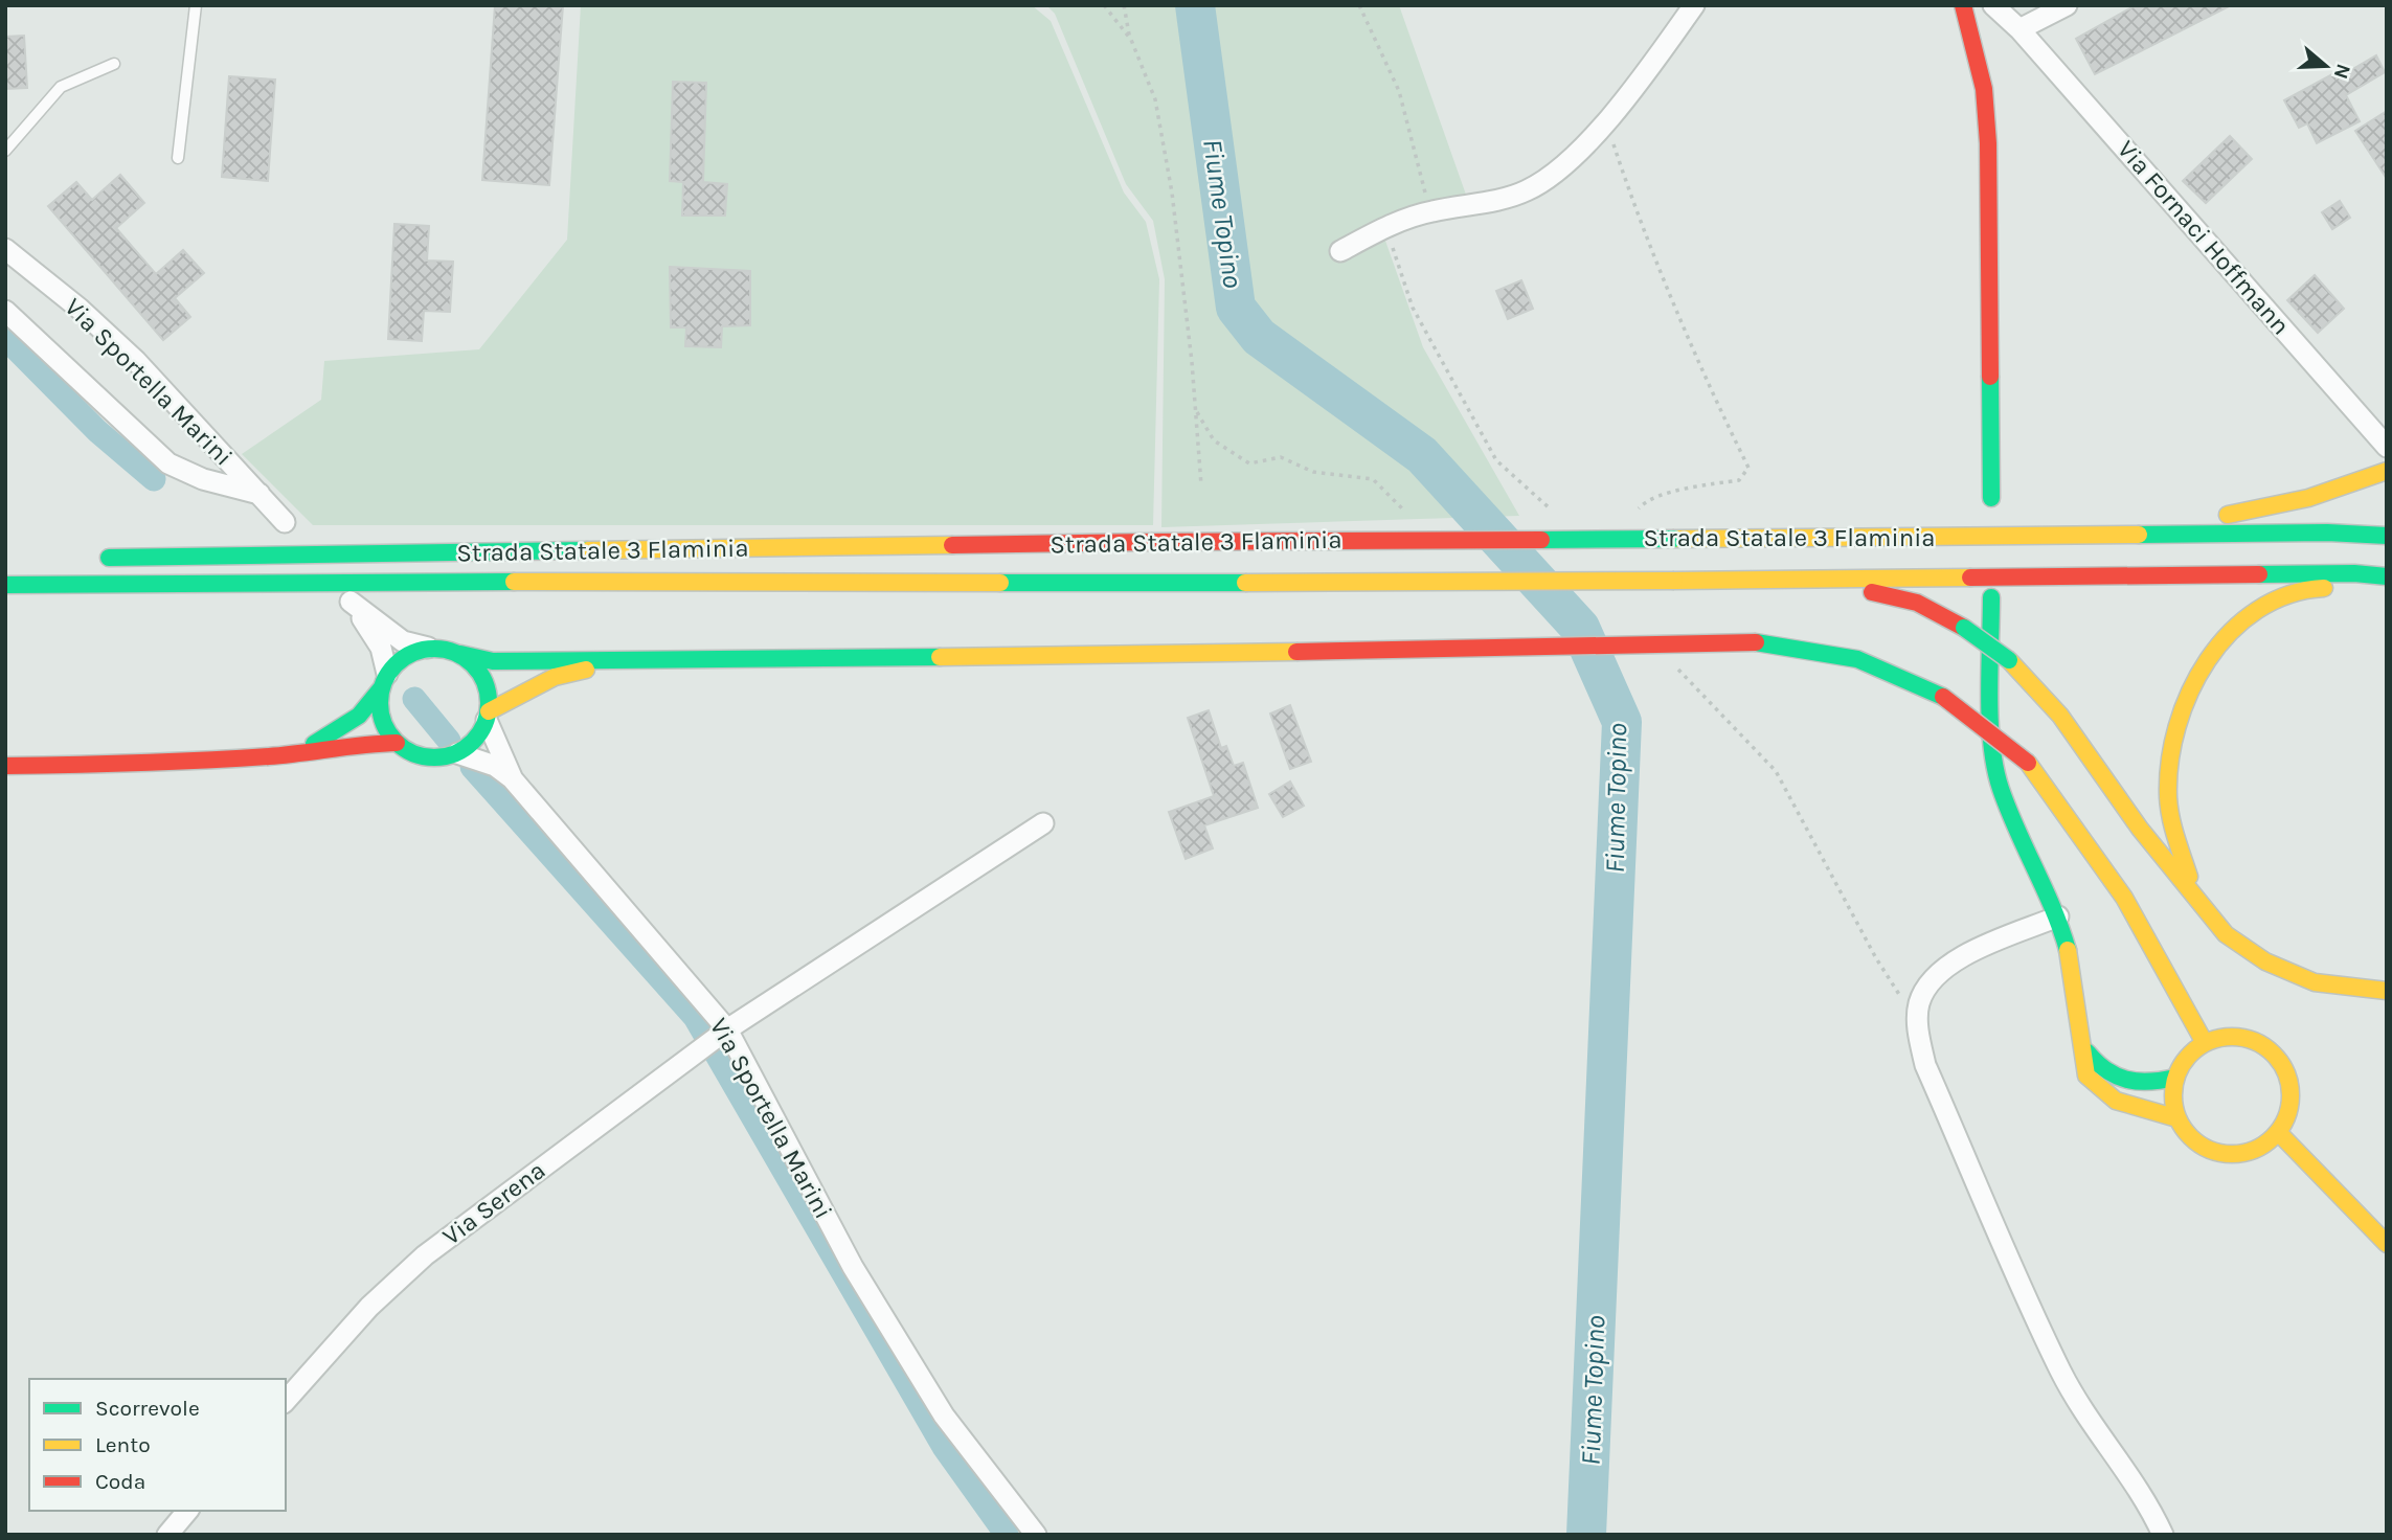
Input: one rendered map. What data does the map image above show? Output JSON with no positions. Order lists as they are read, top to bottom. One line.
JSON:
{"streets":{"main road":["Via Sportella Marini","Strada Statale 3 Flaminia"],"street":["Via Fornaci Hoffmann","Via Serena"]},"crossings":[["Via Sportella Marini","Via Serena"]],"water":["Fiume Topino"],"legend":["Scorrevole","Lento","Coda"],"north":"right"}
